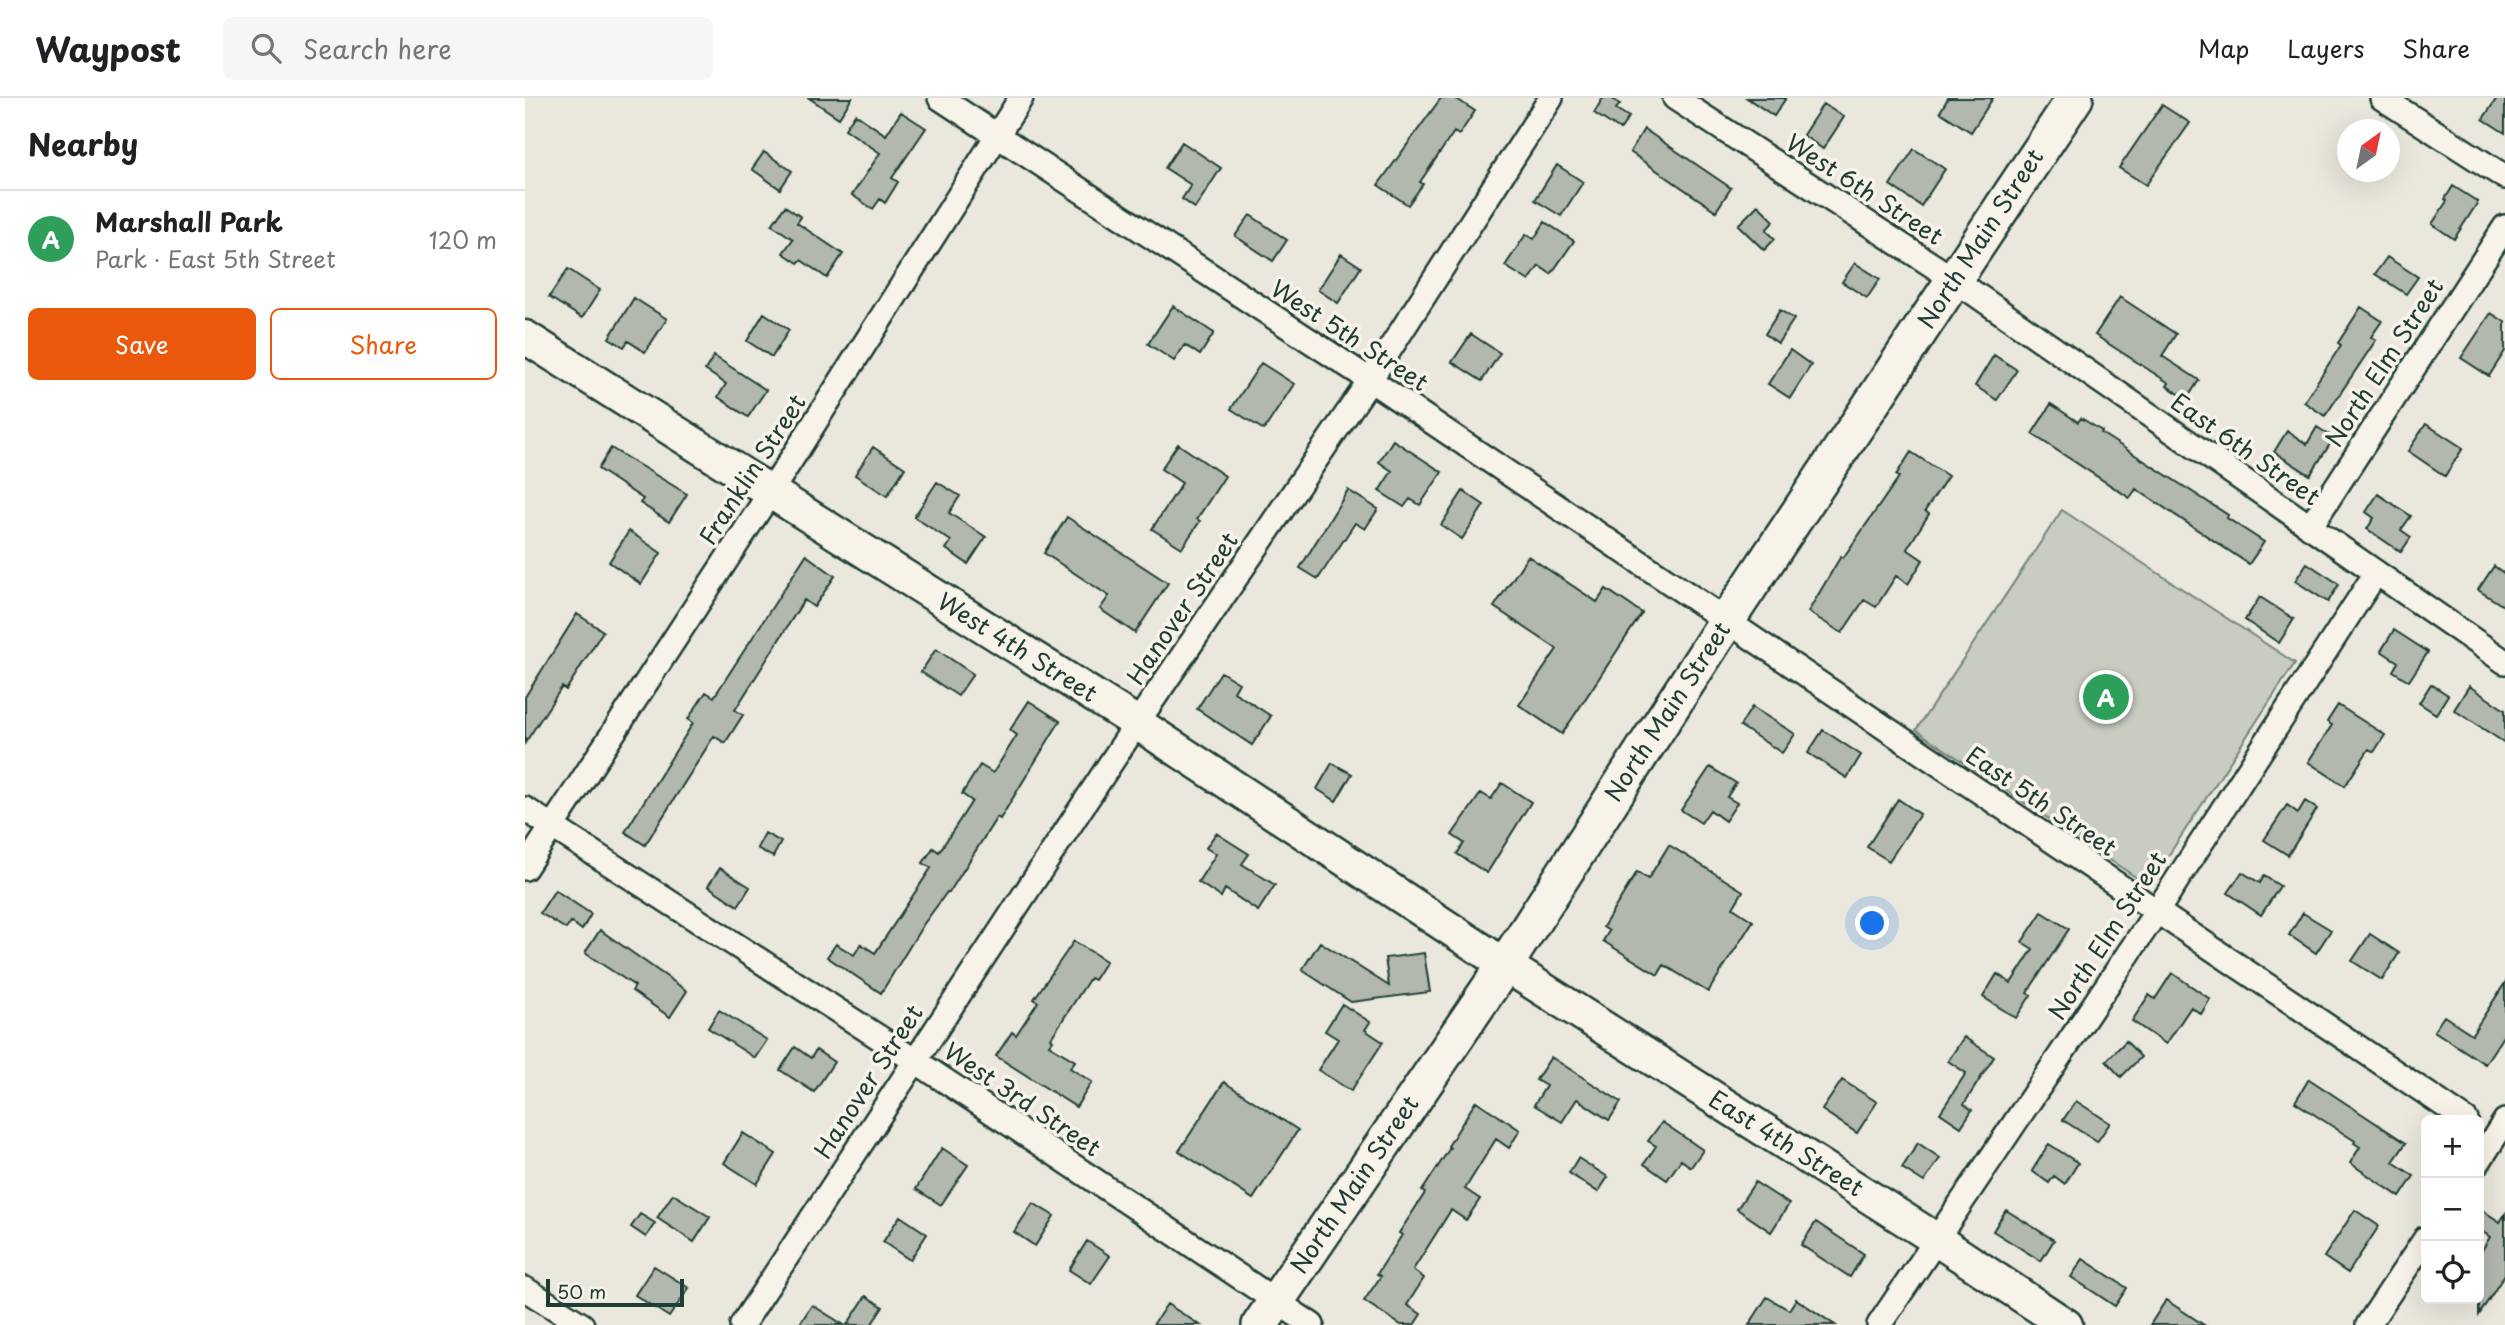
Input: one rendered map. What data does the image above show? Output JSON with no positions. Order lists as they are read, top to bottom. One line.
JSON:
{"streets":{"main road":["North Main Street","West 4th Street","East 4th Street"],"street":["West 6th Street","West 5th Street","North Elm Street","East 6th Street","Franklin Street","Hanover Street","East 5th Street","West 3rd Street"]},"crossings":[["West 6th Street","North Main Street"],["West 6th Street","East 6th Street"],["North Main Street","West 5th Street"],["North Main Street","East 6th Street"],["North Main Street","West 4th Street"],["North Main Street","East 5th Street"],["North Main Street","West 3rd Street"],["North Main Street","East 4th Street"],["West 5th Street","Franklin Street"],["West 5th Street","Hanover Street"],["West 5th Street","East 5th Street"],["North Elm Street","East 6th Street"],["North Elm Street","East 5th Street"],["North Elm Street","East 4th Street"],["Franklin Street","West 4th Street"],["Franklin Street","West 3rd Street"],["Hanover Street","West 4th Street"],["Hanover Street","West 3rd Street"],["West 4th Street","East 4th Street"]],"scale_bar":"50 m","north":"top right","page":{"header":"Waypost","search":"Search here","nav":["Map","Layers","Share"],"heading":"Nearby","list":[{"mark":"A","name":"Marshall Park","note":"Park · East 5th Street","value":"120 m"}],"buttons":["Save","Share"],"pins":"A","map_buttons":["+","−"],"scale":"50 m"}}
